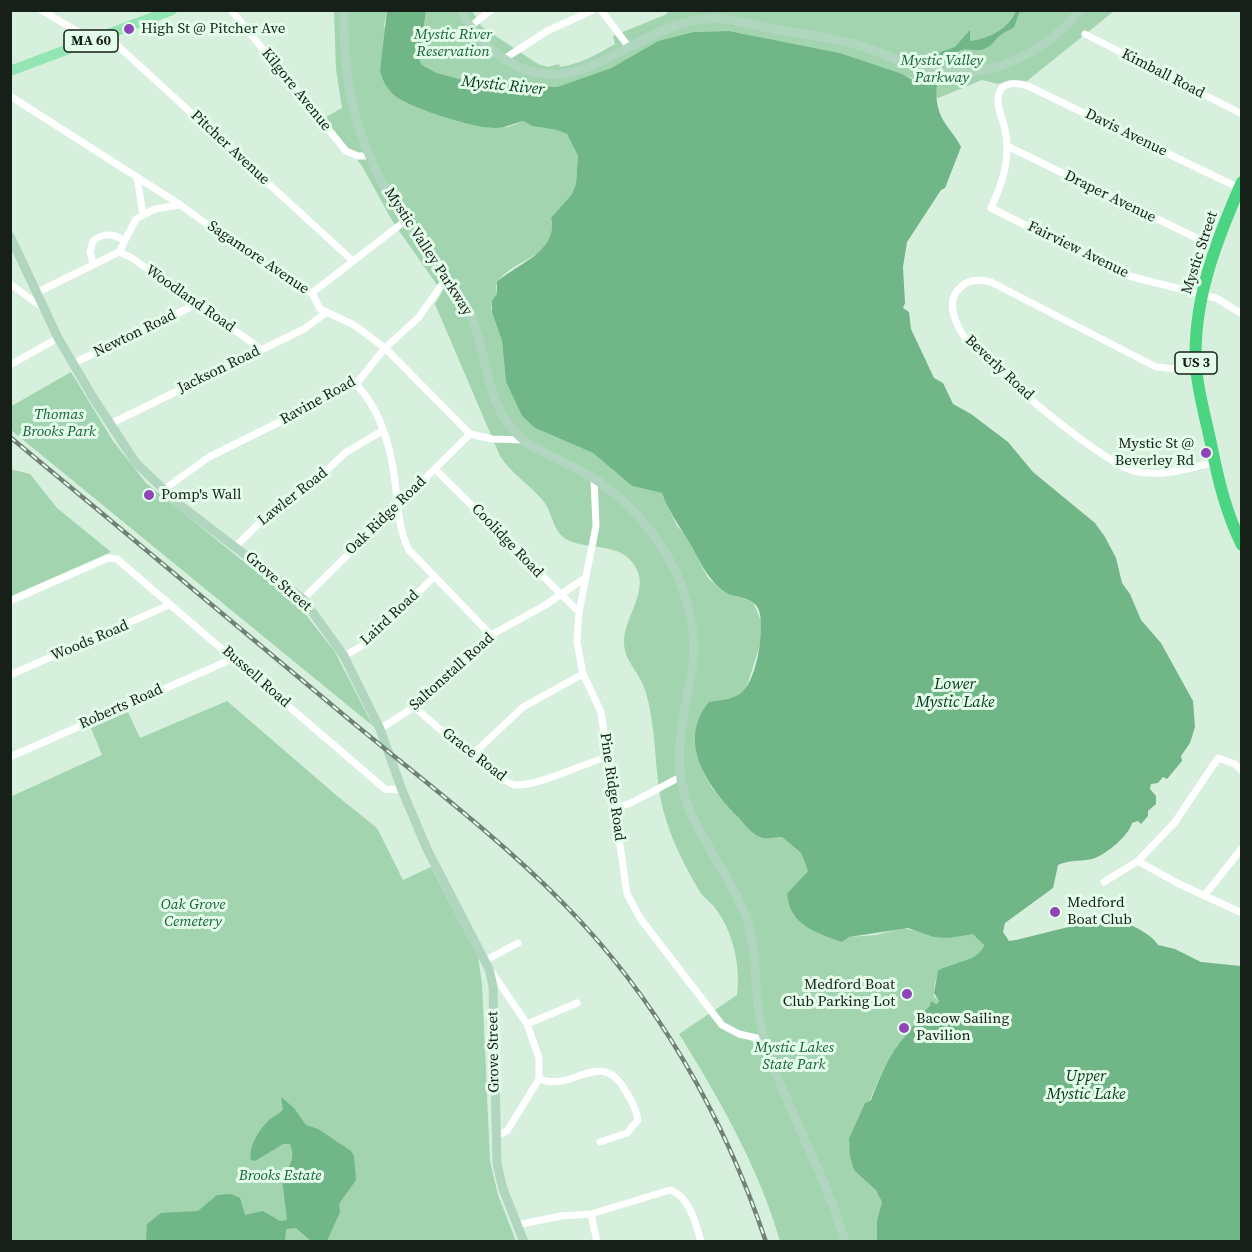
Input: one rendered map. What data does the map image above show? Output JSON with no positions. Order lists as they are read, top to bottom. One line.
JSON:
{"streets":{"highway":["Mystic Street","US 3"],"main road":["MA 60","Mystic Valley Parkway","Grove Street"],"street":["Kimball Road","Kilgore Avenue","Davis Avenue","Pitcher Avenue","Draper Avenue","Fairview Avenue","Sagamore Avenue","Woodland Road","Newton Road","Beverly Road","Jackson Road","Ravine Road","Lawler Road","Oak Ridge Road","Coolidge Road","Laird Road","Woods Road","Saltonstall Road","Bussell Road","Roberts Road","Grace Road","Pine Ridge Road"]},"crossings":[["MA 60","Pitcher Avenue"],["Kilgore Avenue","Mystic Valley Parkway"],["Davis Avenue","Draper Avenue"],["Davis Avenue","Fairview Avenue"],["Davis Avenue","Mystic Street"],["Draper Avenue","Fairview Avenue"],["Draper Avenue","Mystic Street"],["Fairview Avenue","Mystic Street"],["Mystic Valley Parkway","Ravine Road"],["Mystic Valley Parkway","Pine Ridge Road"],["Mystic Street","Beverly Road"],["Sagamore Avenue","Jackson Road"],["Sagamore Avenue","Ravine Road"],["Sagamore Avenue","Oak Ridge Road"],["Woodland Road","Newton Road"],["Woodland Road","Jackson Road"],["Newton Road","Grove Street"],["Jackson Road","Grove Street"],["Ravine Road","Grove Street"],["Lawler Road","Grove Street"],["Oak Ridge Road","Coolidge Road"],["Oak Ridge Road","Grove Street"],["Coolidge Road","Saltonstall Road"],["Coolidge Road","Pine Ridge Road"],["Grove Street","Laird Road"],["Grove Street","Saltonstall Road"],["Grove Street","Bussell Road"],["Woods Road","Bussell Road"],["Saltonstall Road","Grace Road"],["Saltonstall Road","Pine Ridge Road"],["Bussell Road","Roberts Road"],["Grace Road","Pine Ridge Road"]],"water":["Mystic River","Lower Mystic Lake","Upper Mystic Lake"],"parks":["Mystic River Reservation","Mystic Valley Parkway","Thomas Brooks Park","Oak Grove Cemetery","Mystic Lakes State Park","Brooks Estate"],"places":["High St @ Pitcher Ave","Mystic St @ Beverley Rd","Pomp's Wall","Medford Boat Club","Medford Boat Club Parking Lot","Bacow Sailing Pavilion"]}
